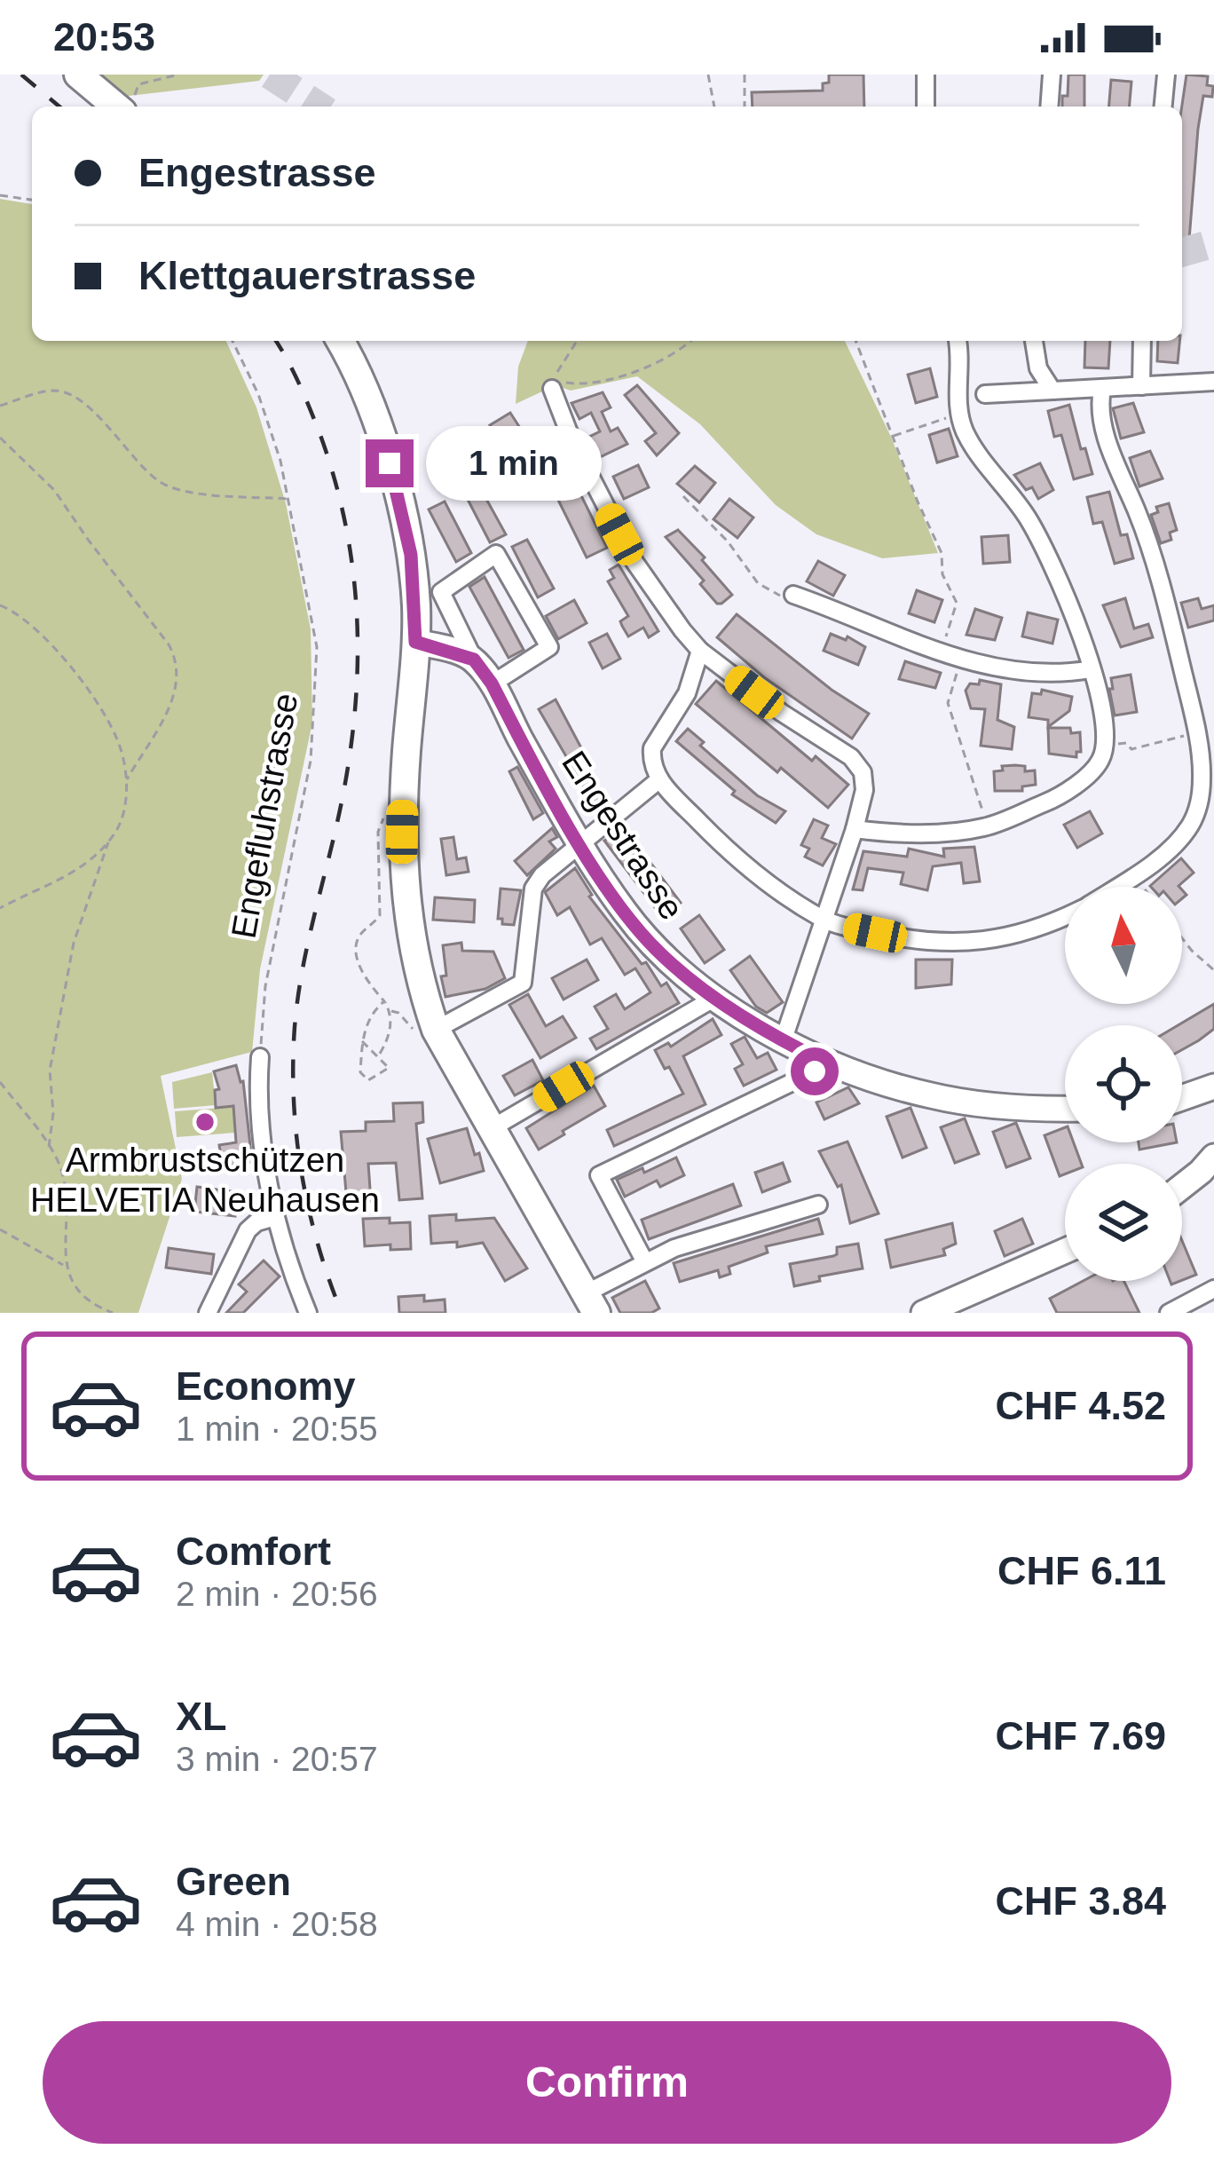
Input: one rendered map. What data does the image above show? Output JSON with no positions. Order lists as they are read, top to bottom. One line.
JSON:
{"streets":{"street":["Engestrasse"],"path":["Engefluhstrasse"]},"places":["Armbrustschützen HELVETIA Neuhausen"],"north":"top","page":{"status":"20:53","banner":["Engestrasse","Klettgauerstrasse"],"bubble":"1 min","list":[{"name":"Economy","note":"1 min · 20:55","value":"CHF 4.52"},{"name":"Comfort","note":"2 min · 20:56","value":"CHF 6.11"},{"name":"XL","note":"3 min · 20:57","value":"CHF 7.69"},{"name":"Green","note":"4 min · 20:58","value":"CHF 3.84"}],"buttons":"Confirm"}}
